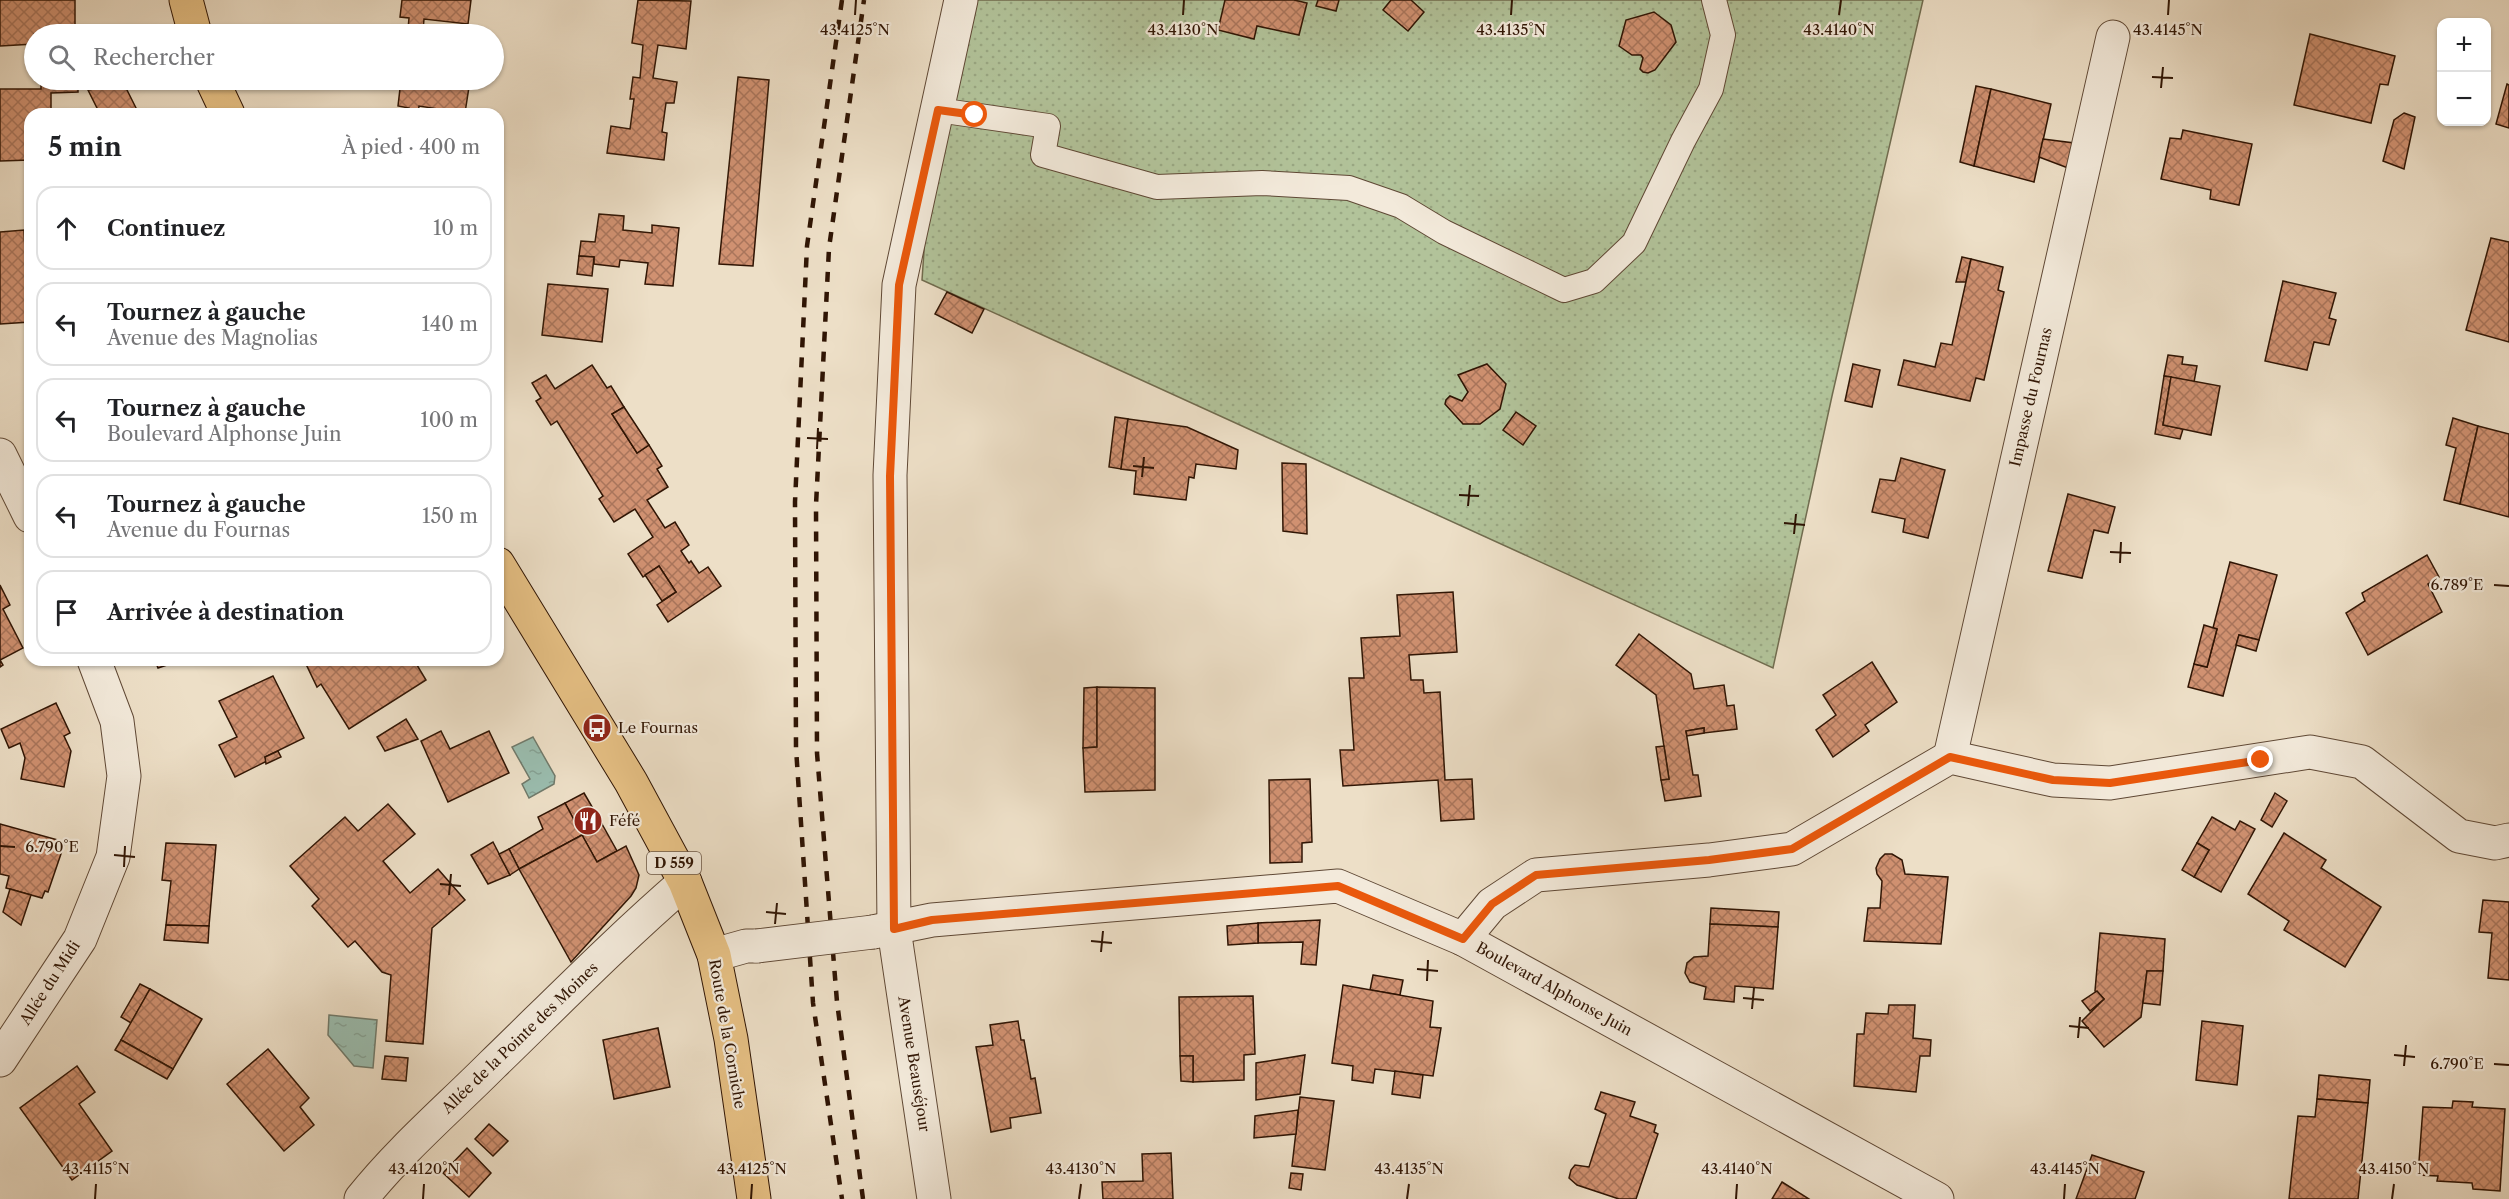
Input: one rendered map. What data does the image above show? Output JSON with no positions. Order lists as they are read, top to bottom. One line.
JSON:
{"streets":{"main road":["D 559","Route de la Corniche"],"street":["Impasse du Fournas","Allée du Midi","Boulevard Alphonse Juin","Allée de la Pointe des Moines","Avenue Beauséjour"]},"crossings":[["Boulevard Alphonse Juin","Route de la Corniche"],["Boulevard Alphonse Juin","Avenue Beauséjour"],["Route de la Corniche","Allée de la Pointe des Moines"]],"places":{"bus stop":["Le Fournas"],"restaurant":["Féfé"]},"page":{"map_buttons":["+","−"],"search":"Rechercher","heading":["5 min","À pied · 400 m"],"list":[["Continuez","10 m"],["Tournez à gauche","Avenue des Magnolias","140 m"],["Tournez à gauche","Boulevard Alphonse Juin","100 m"],["Tournez à gauche","Avenue du Fournas","150 m"],"Arrivée à destination"]},"coordinates":["43.4125°N","43.4130°N","43.4135°N","43.4140°N","43.4145°N","6.789°E","6.790°E","43.4115°N","43.4120°N","43.4150°N"]}
